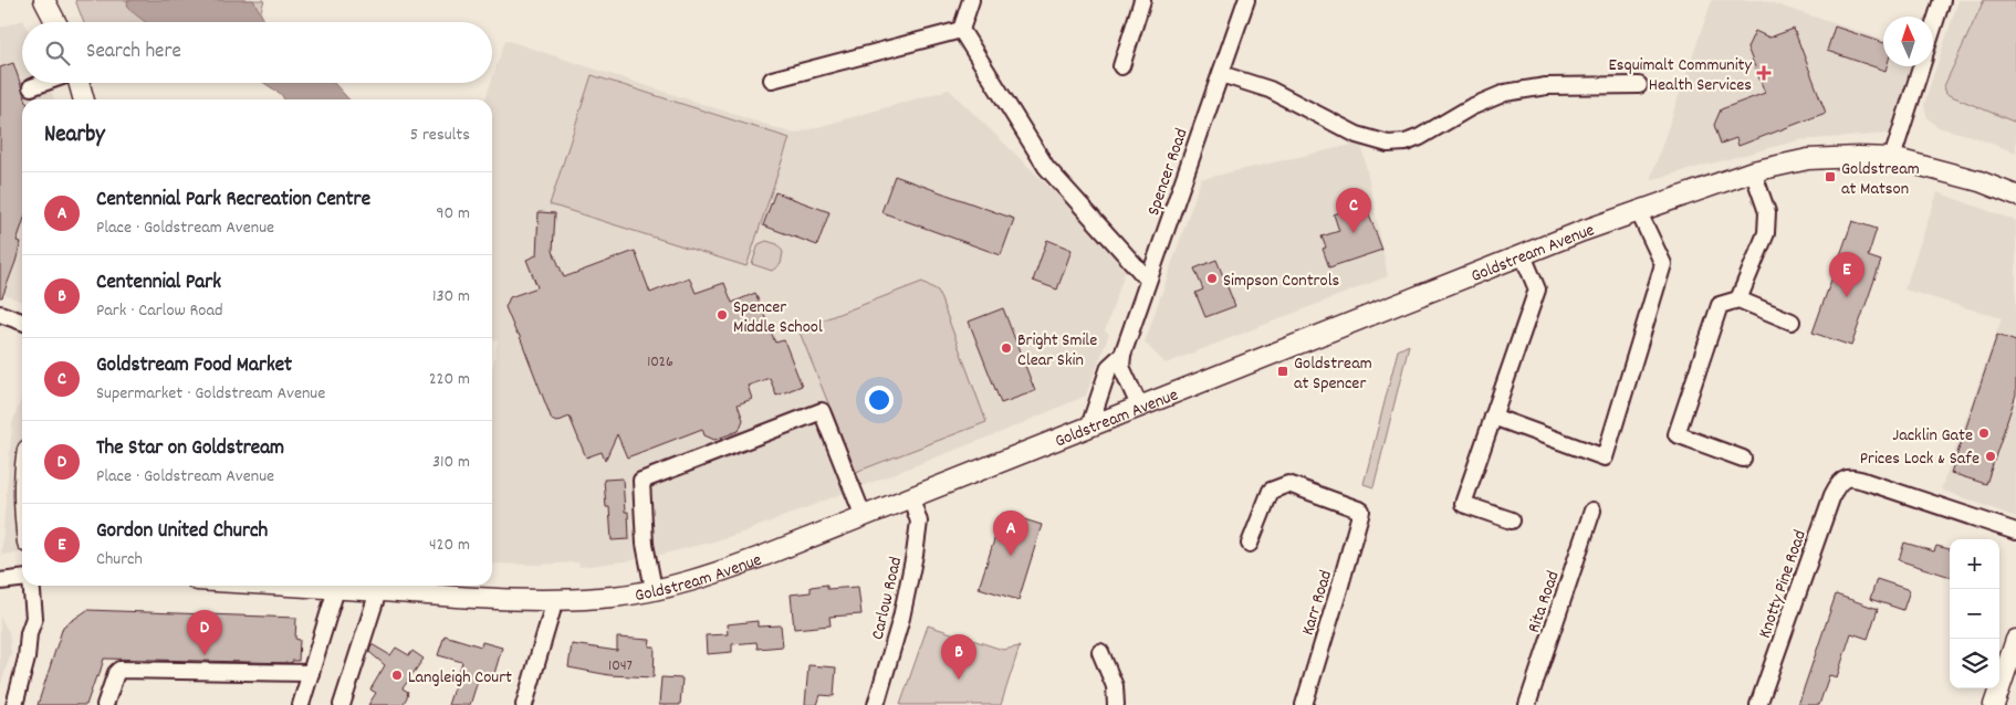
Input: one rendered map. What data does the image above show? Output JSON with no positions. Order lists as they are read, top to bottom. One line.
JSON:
{"streets":{"main road":["Goldstream Avenue"],"street":["Spencer Road","Knotty Pine Road","Carlow Road","Rita Road","Karr Road"]},"crossings":[["Spencer Road","Goldstream Avenue"],["Goldstream Avenue","Carlow Road"]],"places":{"health":["Esquimalt Community Health Services"],"transit":["Goldstream at Matson","Goldstream at Spencer"],"other":["Simpson Controls","Spencer Middle School","Bright Smile Clear Skin","Jacklin Gate","Prices Lock & Safe","Langleigh Court"]},"house_numbers":["1026","1047"],"north":"top","page":{"search":"Search here","heading":["Nearby","5 results"],"list":[{"mark":"A","name":"Centennial Park Recreation Centre","note":"Place · Goldstream Avenue","value":"90 m"},{"mark":"B","name":"Centennial Park","note":"Park · Carlow Road","value":"130 m"},{"mark":"C","name":"Goldstream Food Market","note":"Supermarket · Goldstream Avenue","value":"220 m"},{"mark":"D","name":"The Star on Goldstream","note":"Place · Goldstream Avenue","value":"310 m"},{"mark":"E","name":"Gordon United Church","note":"Church","value":"420 m"}],"pins":["C","E","A","D","B"],"map_buttons":["+","−"]}}
